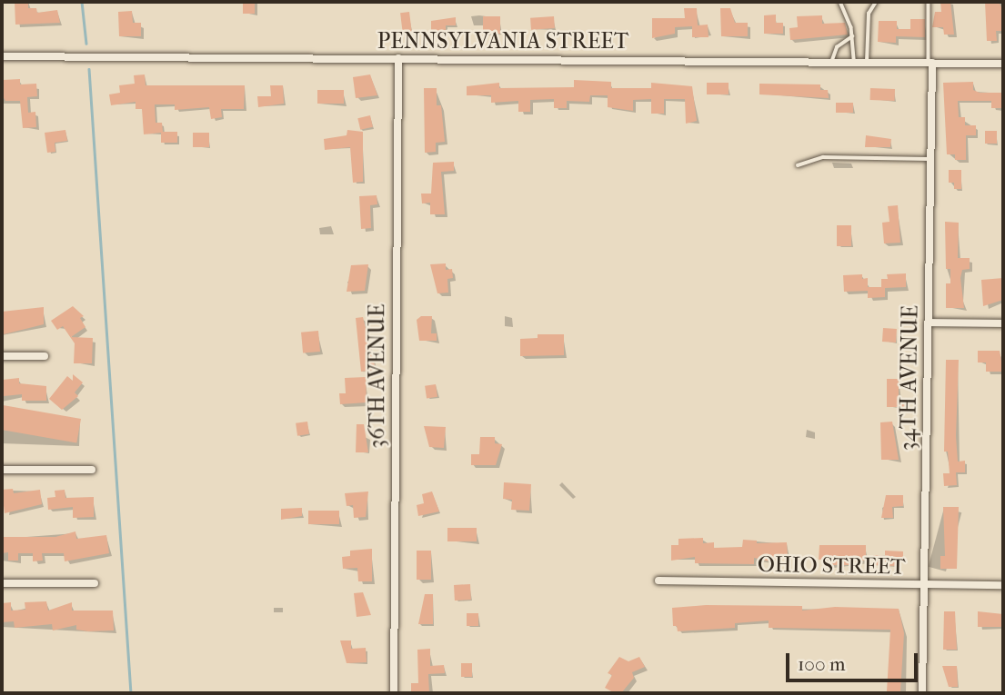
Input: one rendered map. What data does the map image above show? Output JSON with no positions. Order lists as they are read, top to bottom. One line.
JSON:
{"streets":{"street":["PENNSYLVANIA STREET","36TH AVENUE","34TH AVENUE","OHIO STREET"]},"crossings":[["PENNSYLVANIA STREET","36TH AVENUE"],["PENNSYLVANIA STREET","34TH AVENUE"],["34TH AVENUE","OHIO STREET"]],"scale_bar":"100 m"}
